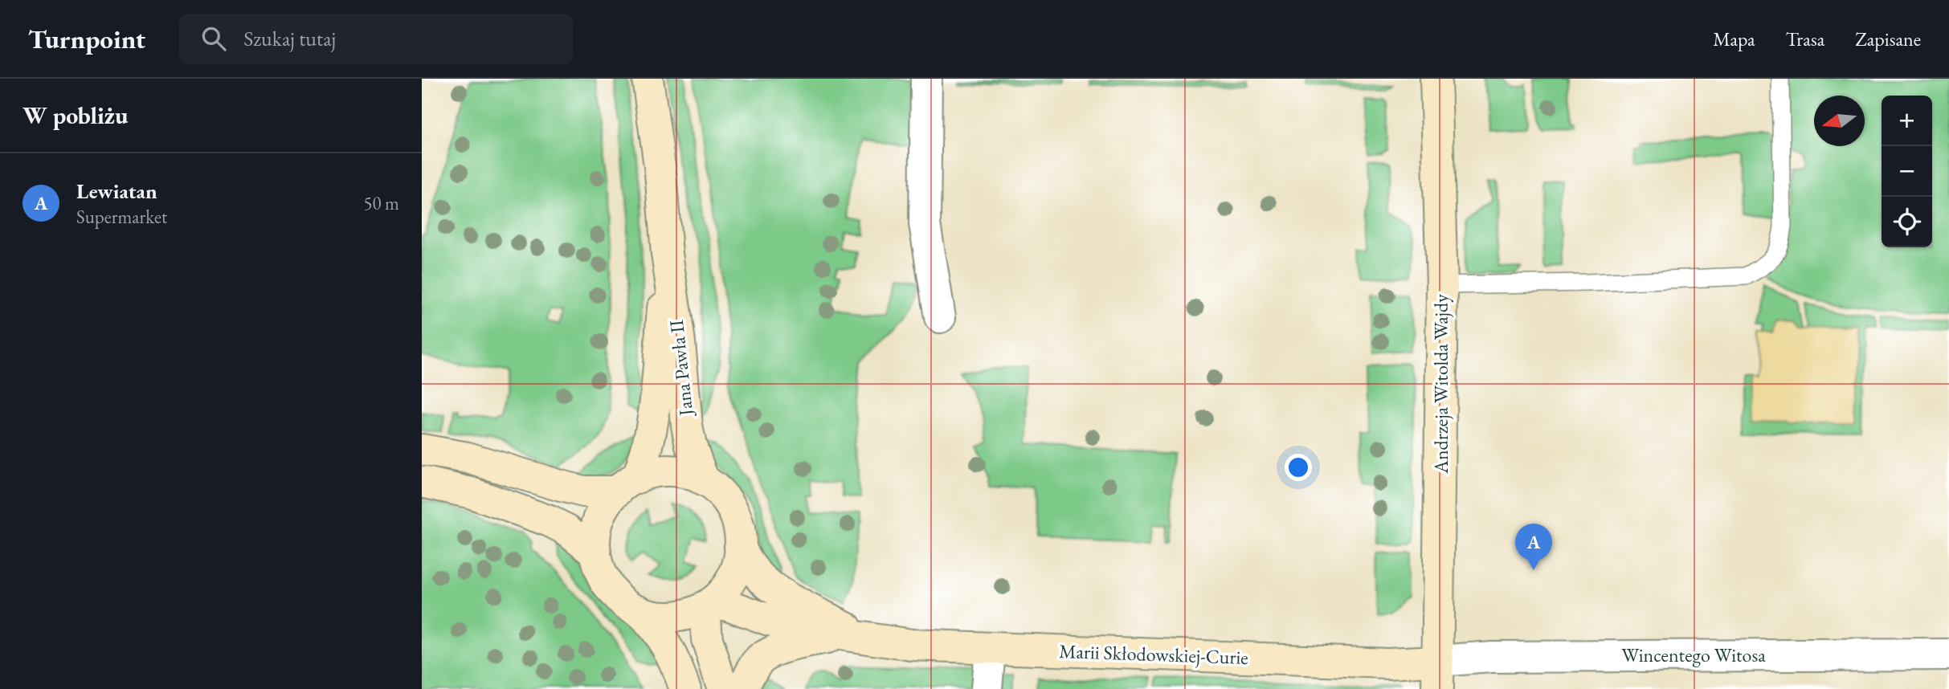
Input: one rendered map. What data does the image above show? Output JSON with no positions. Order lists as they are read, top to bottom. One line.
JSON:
{"streets":{"street":["Jana Pawła II","Andrzeja Witolda Wajdy","Marii Skłodowskiej-Curie","Wincentego Witosa"]},"crossings":[["Jana Pawła II","Marii Skłodowskiej-Curie"],["Andrzeja Witolda Wajdy","Marii Skłodowskiej-Curie"],["Andrzeja Witolda Wajdy","Wincentego Witosa"],["Marii Skłodowskiej-Curie","Wincentego Witosa"]],"north":"left","page":{"header":"Turnpoint","search":"Szukaj tutaj","nav":["Mapa","Trasa","Zapisane"],"heading":"W pobliżu","map_buttons":["+","−"],"list":[{"mark":"A","name":"Lewiatan","note":"Supermarket","value":"50 m"}],"pins":"A"}}
